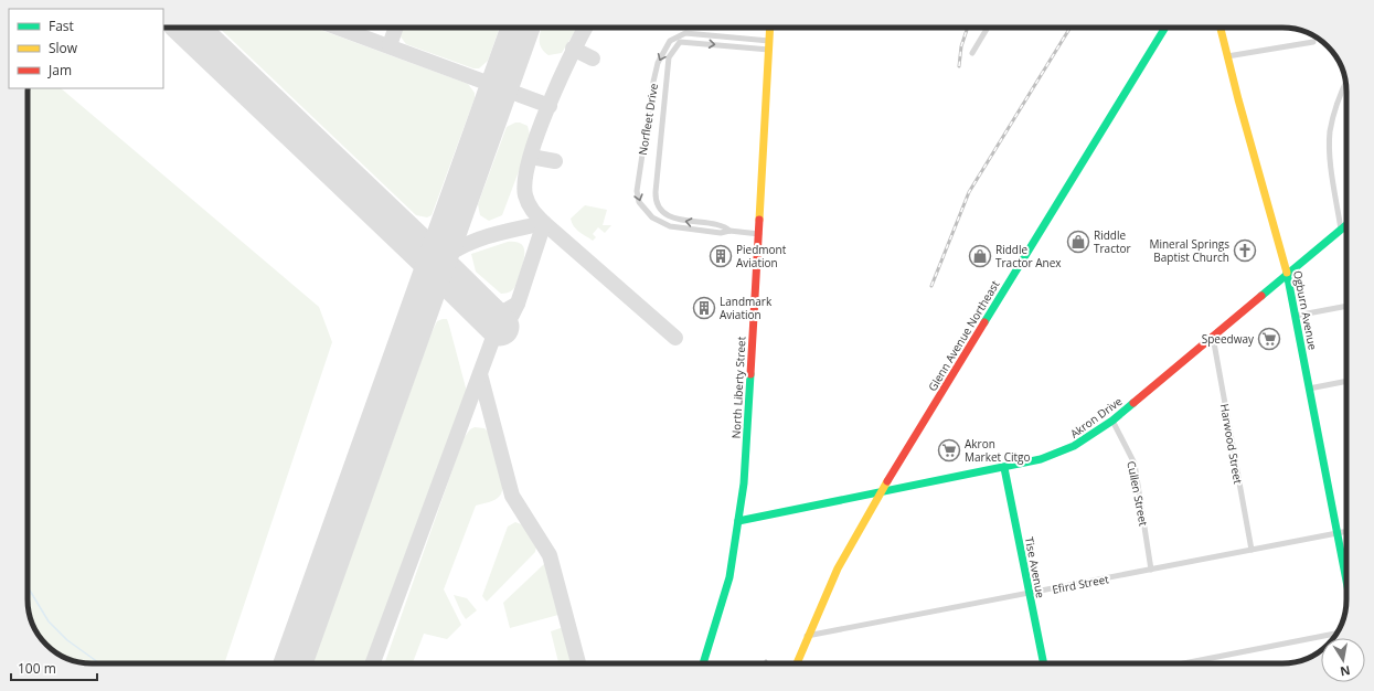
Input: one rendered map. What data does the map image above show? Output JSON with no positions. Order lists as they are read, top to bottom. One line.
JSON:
{"streets":{"street":["Norfleet Drive","Ogburn Avenue","Glenn Avenue Northeast","North Liberty Street","Akron Drive","Harwood Street","Cullen Street","Tise Avenue","Efird Street"]},"crossings":[["Norfleet Drive","North Liberty Street"],["Ogburn Avenue","Akron Drive"],["Ogburn Avenue","Efird Street"],["Glenn Avenue Northeast","Akron Drive"],["Glenn Avenue Northeast","Efird Street"],["North Liberty Street","Akron Drive"],["Akron Drive","Harwood Street"],["Akron Drive","Cullen Street"],["Akron Drive","Tise Avenue"],["Harwood Street","Efird Street"],["Cullen Street","Efird Street"],["Tise Avenue","Efird Street"]],"places":{"shop":["Riddle Tractor","Riddle Tractor Anex"],"church":["Mineral Springs Baptist Church"],"building":["Piedmont Aviation","Landmark Aviation"],"supermarket":["Speedway","Akron Market Citgo"]},"legend":["Fast","Slow","Jam"],"scale_bar":"100 m","north":"bottom"}
